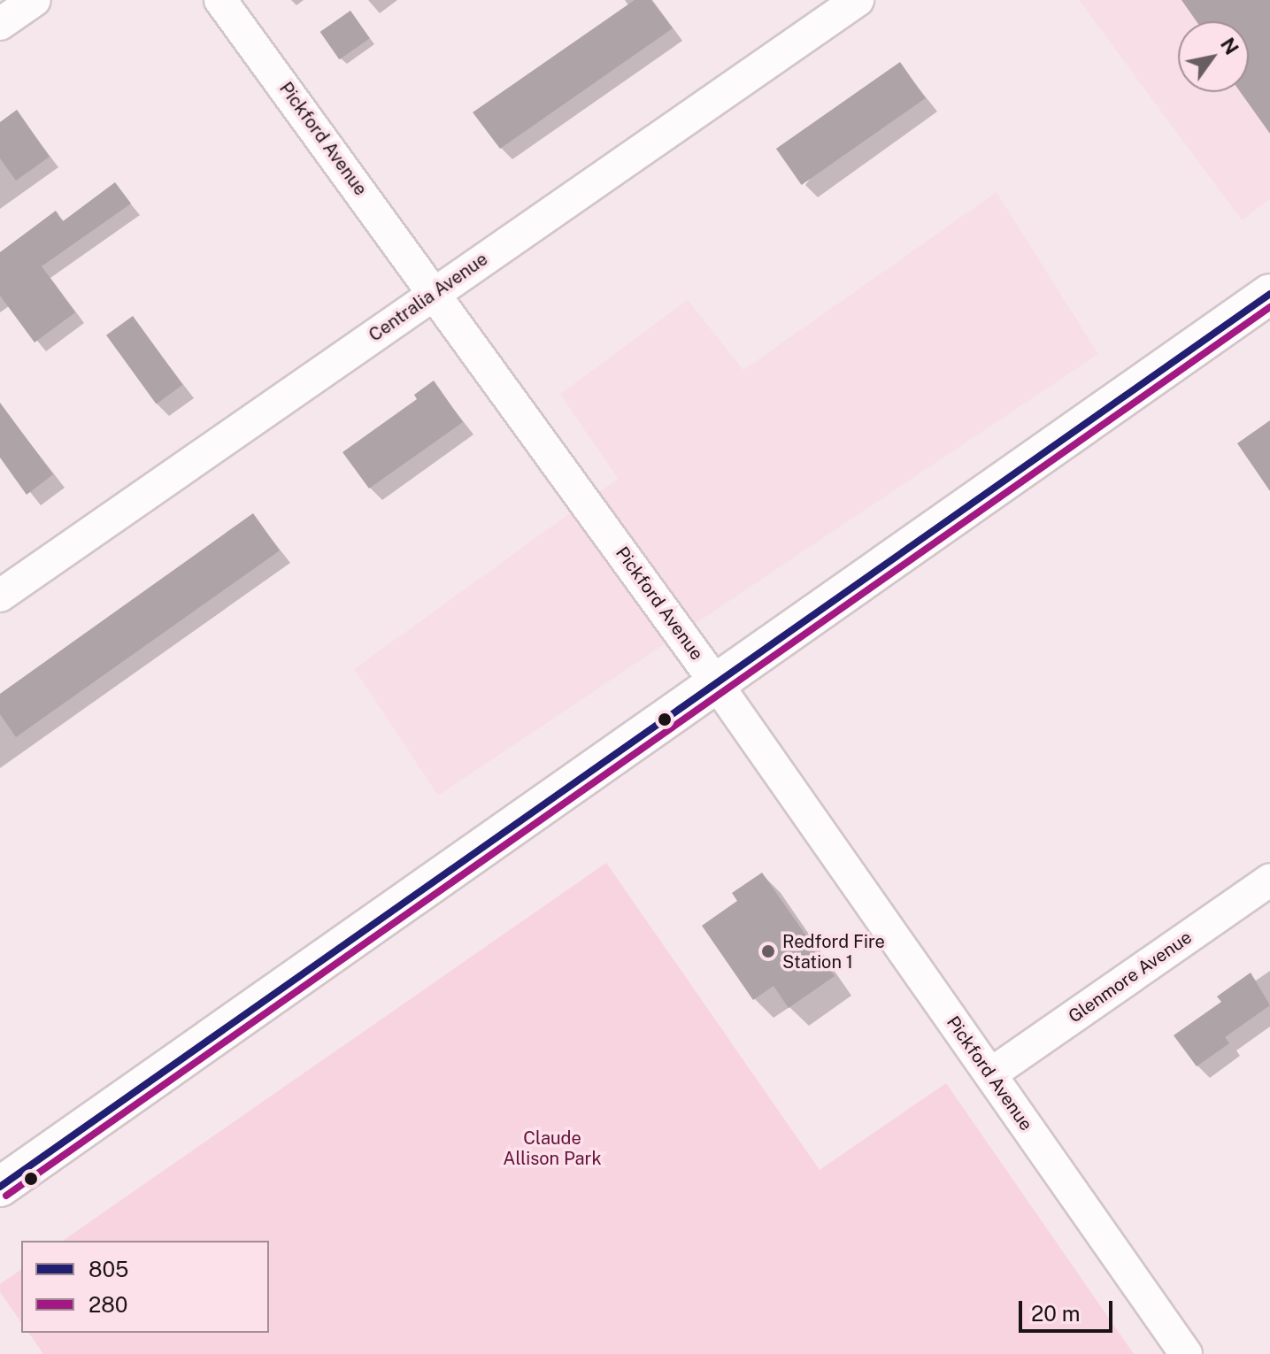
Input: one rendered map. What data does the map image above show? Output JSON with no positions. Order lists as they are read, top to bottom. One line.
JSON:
{"streets":{"street":["Pickford Avenue","Centralia Avenue","Glenmore Avenue"]},"crossings":[["Pickford Avenue","Centralia Avenue"],["Pickford Avenue","Glenmore Avenue"]],"parks":["Claude Allison Park"],"places":["Redford Fire Station 1"],"lines":["transit line 805","transit line 280"],"legend":["805","280"],"scale_bar":"20 m","north":"top right"}
